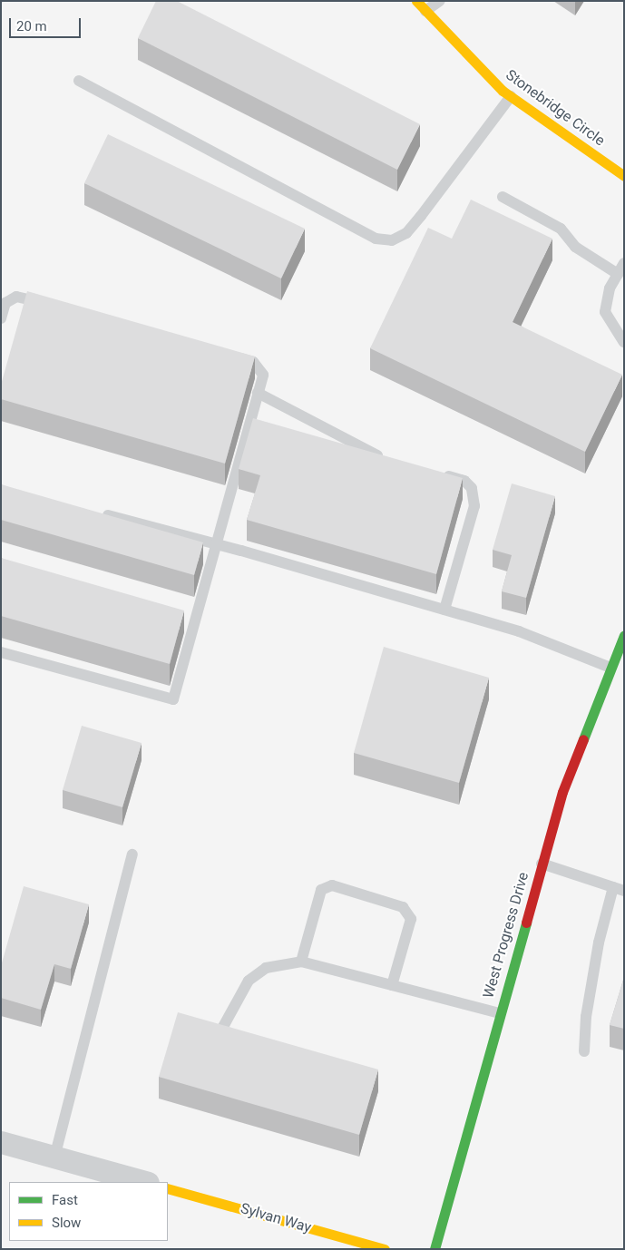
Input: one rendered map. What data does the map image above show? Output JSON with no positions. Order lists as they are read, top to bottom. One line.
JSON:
{"streets":{"street":["Stonebridge Circle","West Progress Drive","Sylvan Way"]},"legend":["Fast","Slow"],"scale_bar":"20 m"}
